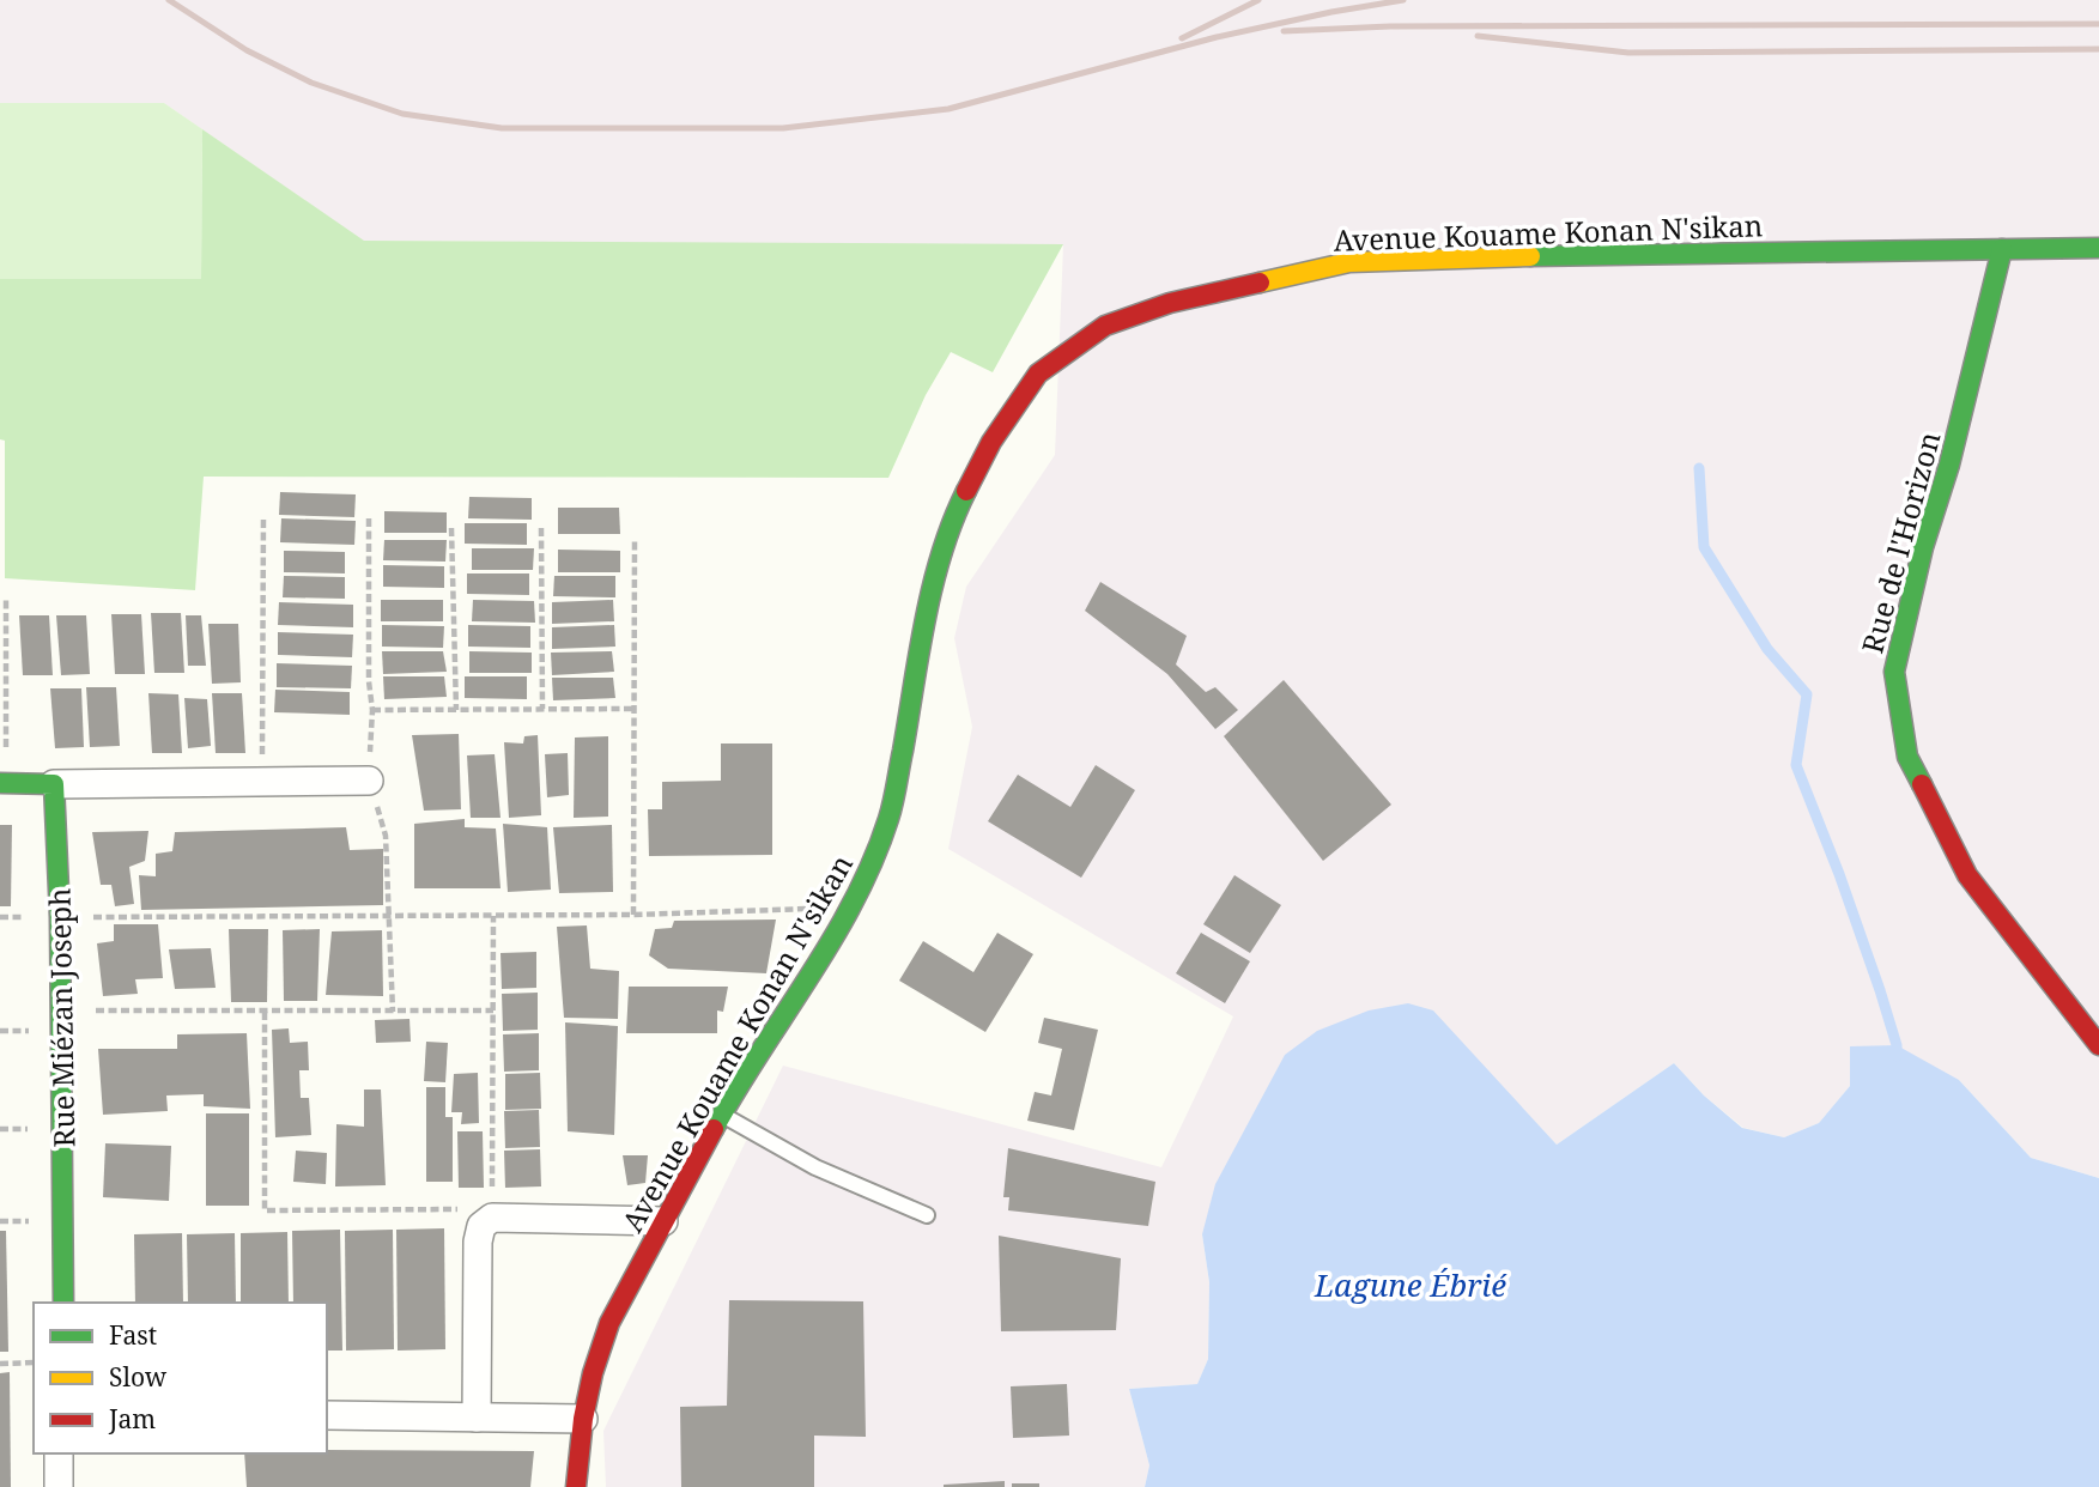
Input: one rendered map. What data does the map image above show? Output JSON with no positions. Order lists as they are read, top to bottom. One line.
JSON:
{"streets":{"street":["Avenue Kouame Konan N'sikan","Rue de l'Horizon","Rue Miézan Joseph"]},"crossings":[["Avenue Kouame Konan N'sikan","Rue de l'Horizon"]],"water":["Lagune Ébrié"],"legend":["Fast","Slow","Jam"]}
